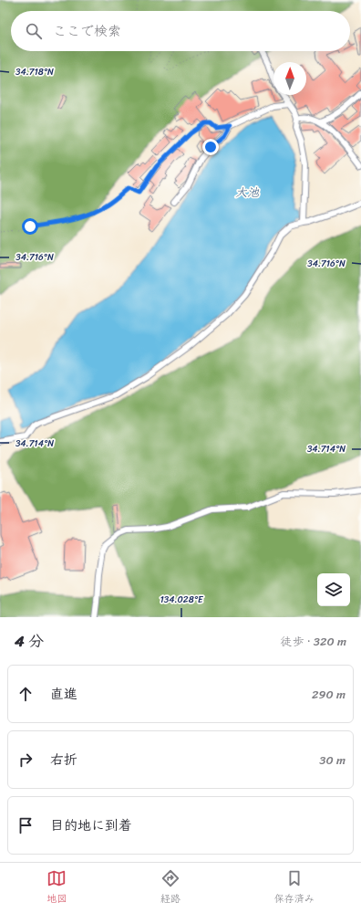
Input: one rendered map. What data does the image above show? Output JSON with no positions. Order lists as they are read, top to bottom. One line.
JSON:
{"water":["大池"],"north":"top","page":{"search":"ここで検索","heading":["4 分","徒歩 · 320 m"],"list":[["直進","290 m"],["右折","30 m"],"目的地に到着"],"nav":["地図","経路","保存済み"]},"coordinates":["34.718°N","34.716°N","34.714°N","134.028°E"]}
